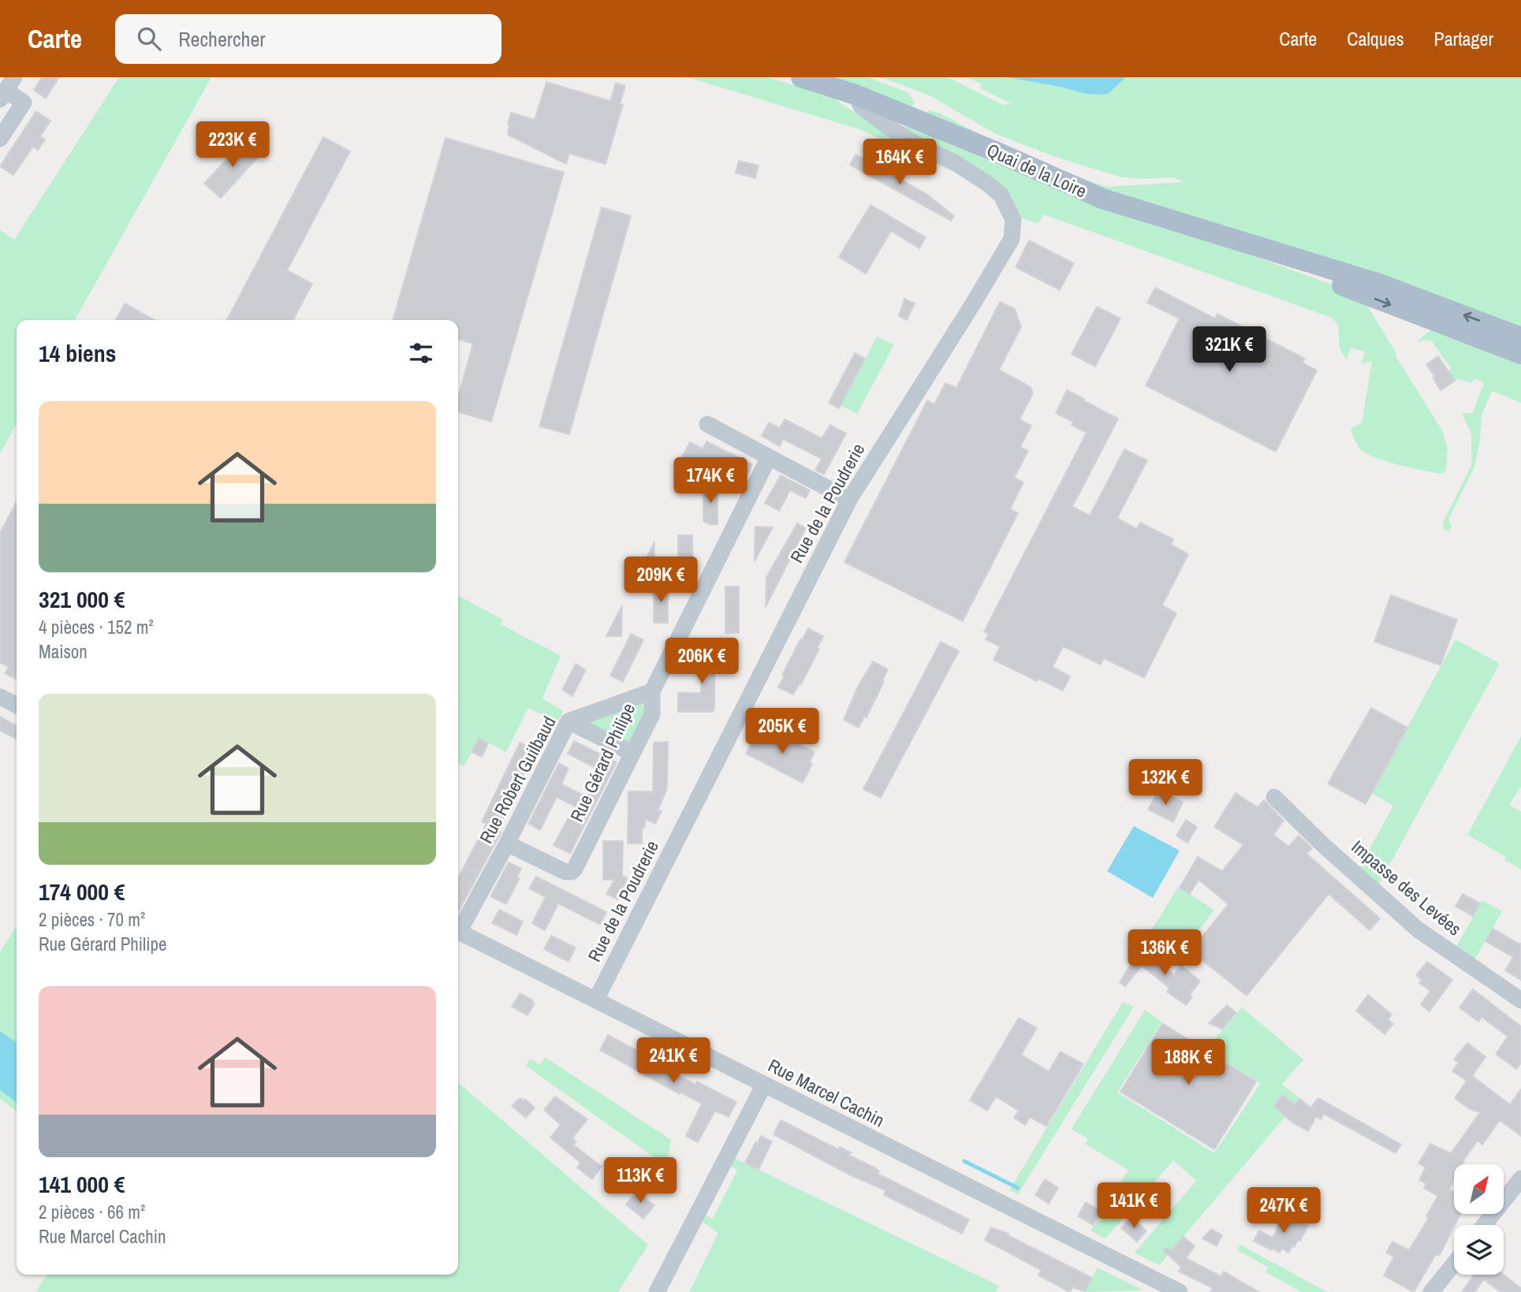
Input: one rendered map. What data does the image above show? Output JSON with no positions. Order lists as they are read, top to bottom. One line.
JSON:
{"streets":{"main road":["Quai de la Loire"],"street":["Rue de la Poudrerie","Rue Gérard Philipe","Rue Robert Guilbaud","Impasse des Levées","Rue Marcel Cachin"]},"crossings":[["Quai de la Loire","Rue de la Poudrerie"],["Rue de la Poudrerie","Rue Marcel Cachin"],["Rue Gérard Philipe","Rue Robert Guilbaud"]],"north":"top right","page":{"header":"Carte","search":"Rechercher","nav":["Carte","Calques","Partager"],"price":["223K €","164K €","321K €","174K €","209K €","206K €","205K €","132K €","136K €","241K €","188K €","113K €","141K €","247K €"],"heading":"14 biens","list":[{"name":"321 000 €","note":"4 pièces · 152 m² · Maison"},{"name":"174 000 €","note":"2 pièces · 70 m² · Rue Gérard Philipe"},{"name":"141 000 €","note":"2 pièces · 66 m² · Rue Marcel Cachin"}]}}
